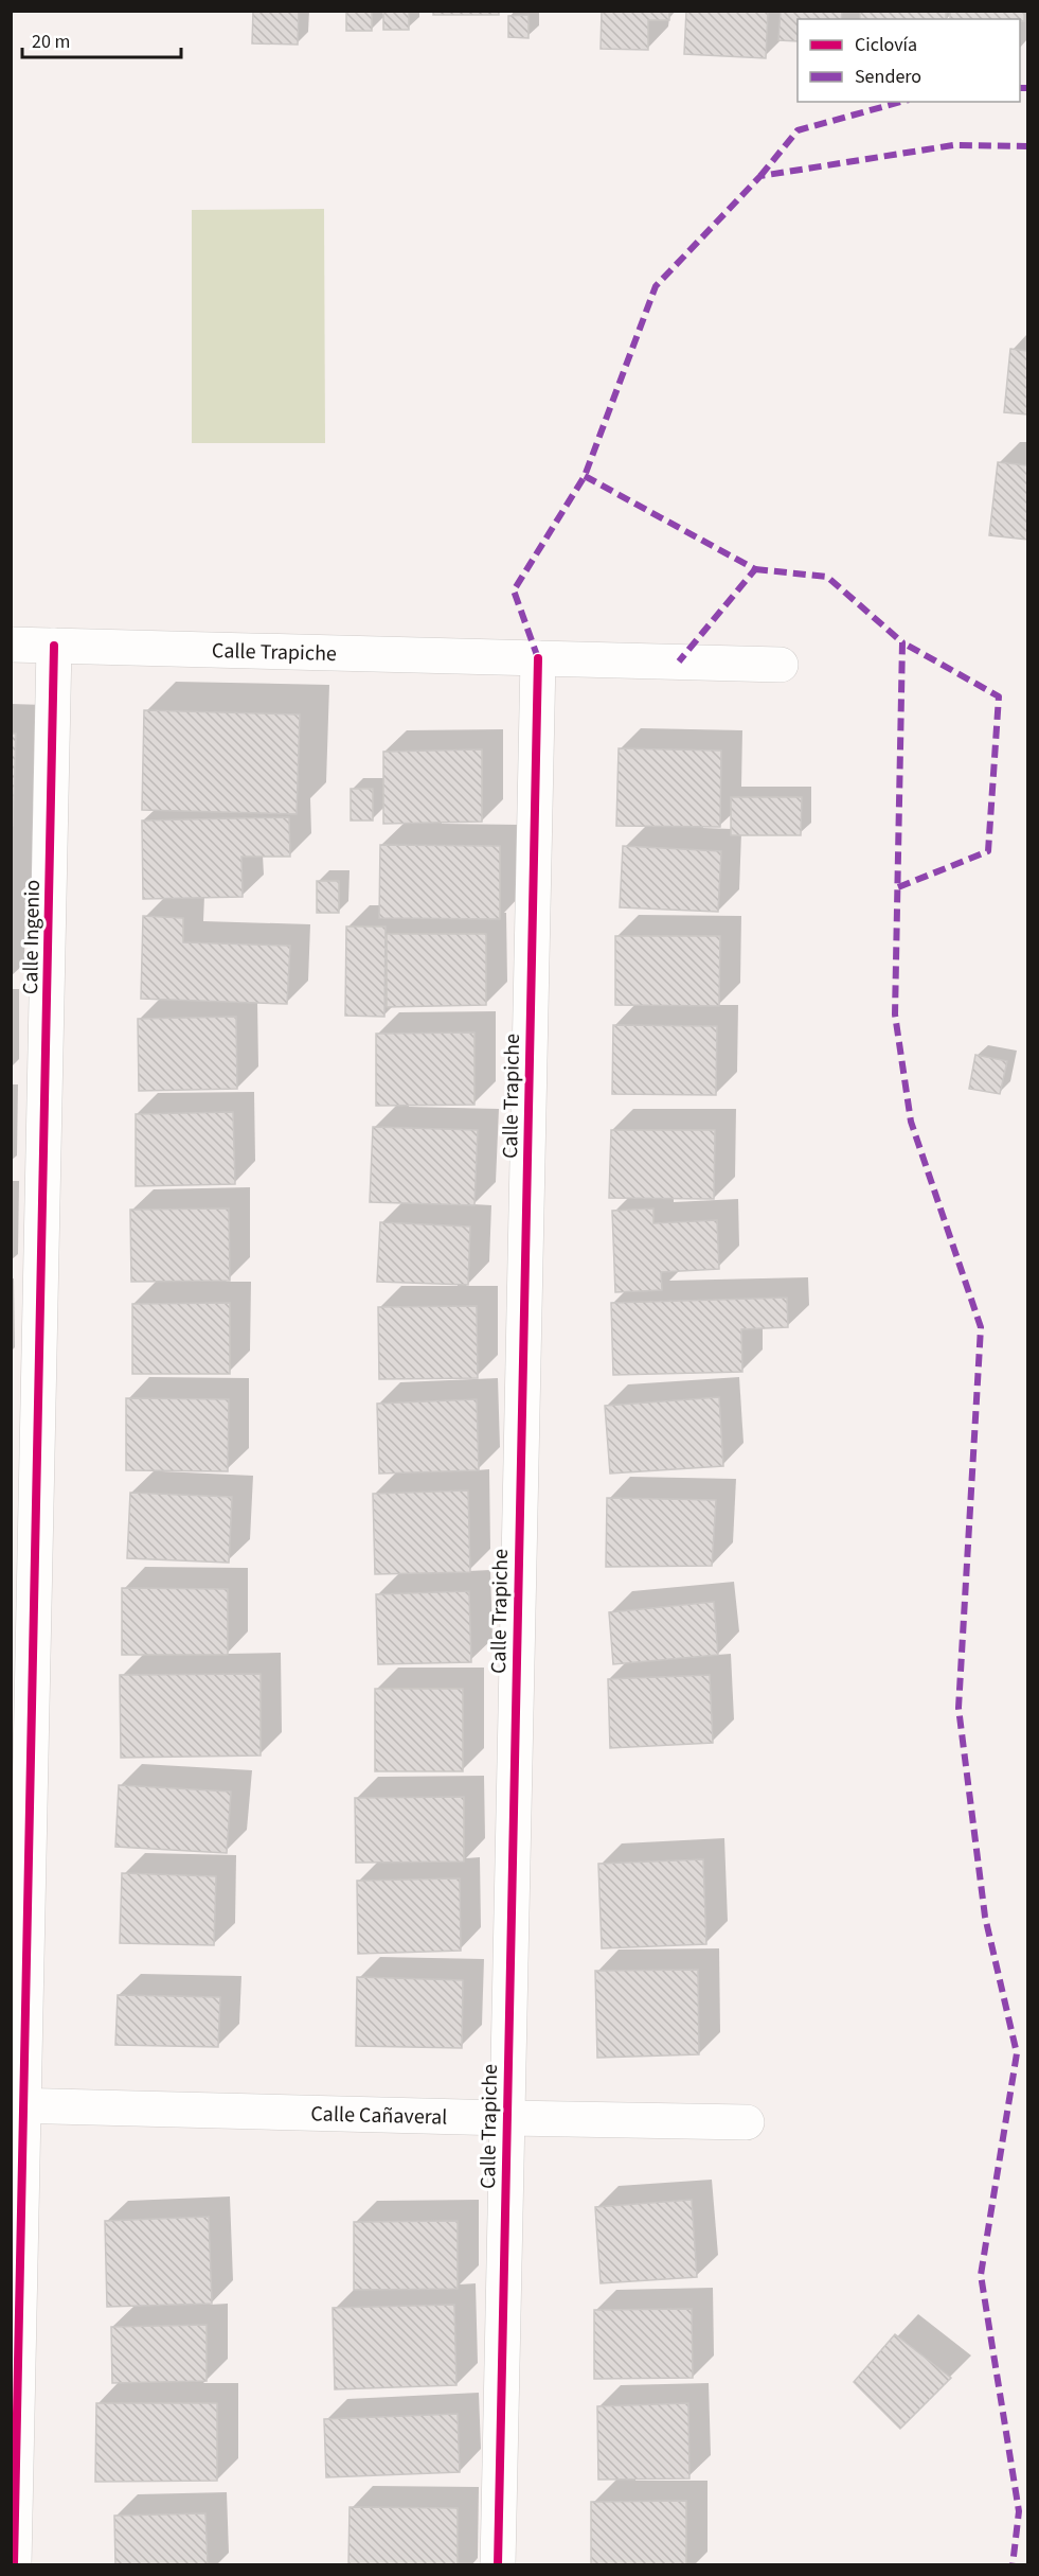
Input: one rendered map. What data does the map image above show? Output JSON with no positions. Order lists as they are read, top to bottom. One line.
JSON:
{"streets":{"street":["Calle Trapiche","Calle Ingenio","Calle Cañaveral"]},"crossings":[["Calle Trapiche","Calle Ingenio"],["Calle Trapiche","Calle Cañaveral"],["Calle Ingenio","Calle Cañaveral"]],"legend":["Ciclovía","Sendero"],"scale_bar":"20 m"}
